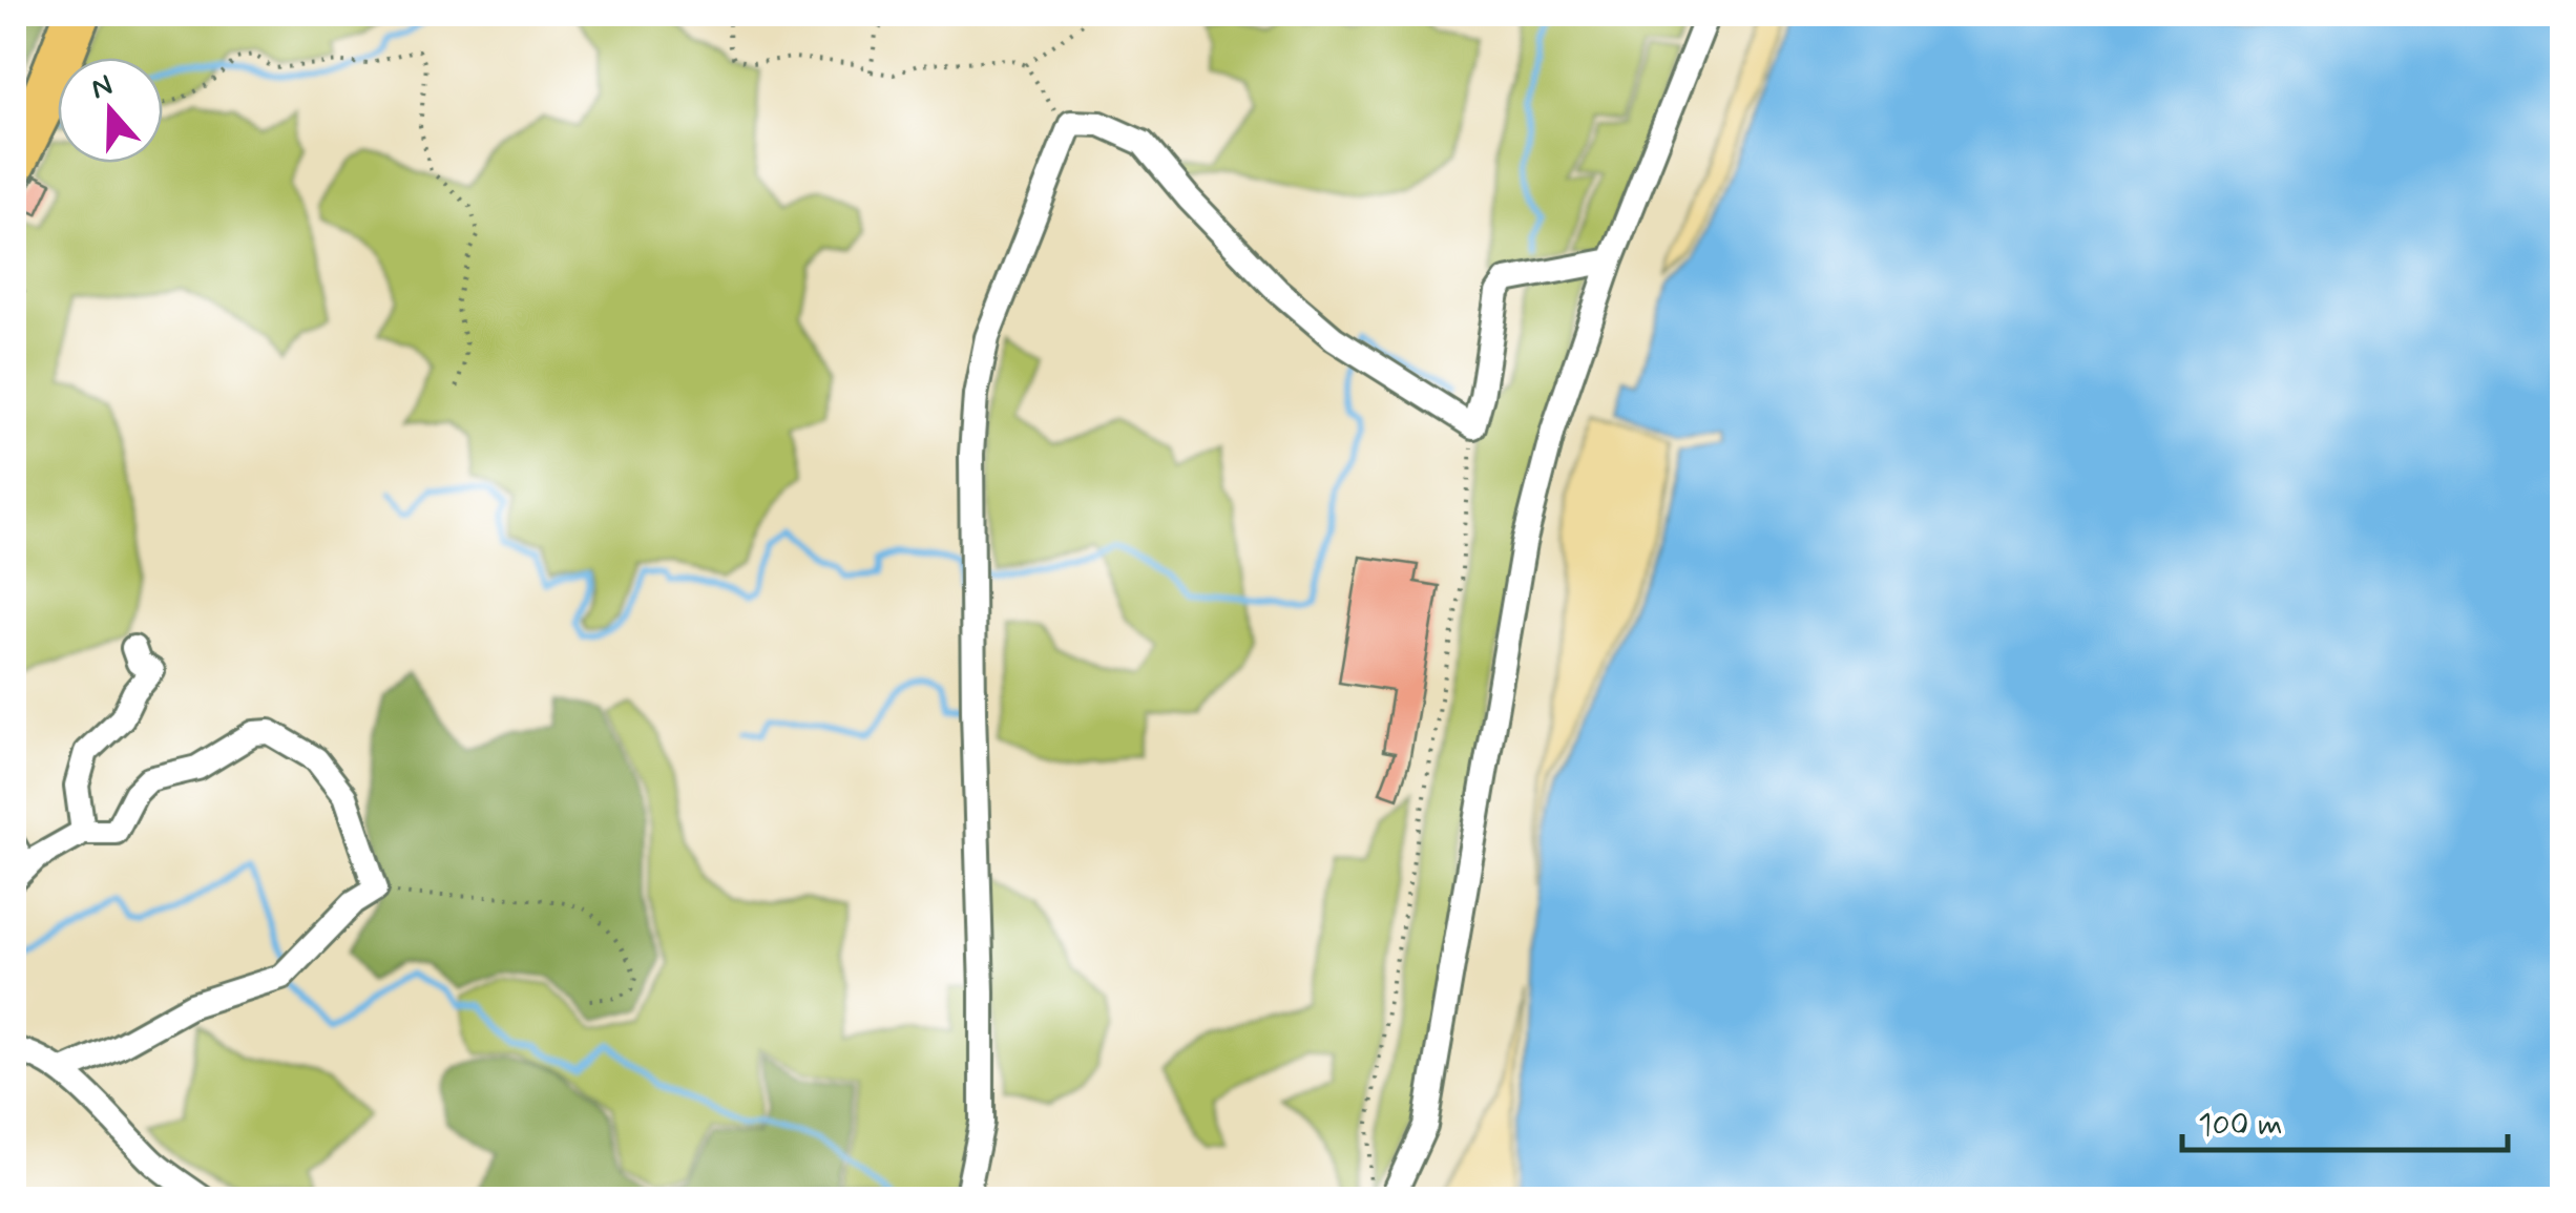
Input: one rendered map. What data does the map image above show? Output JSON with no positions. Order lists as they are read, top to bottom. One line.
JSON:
{"scale_bar":"100 m","north":"top"}
